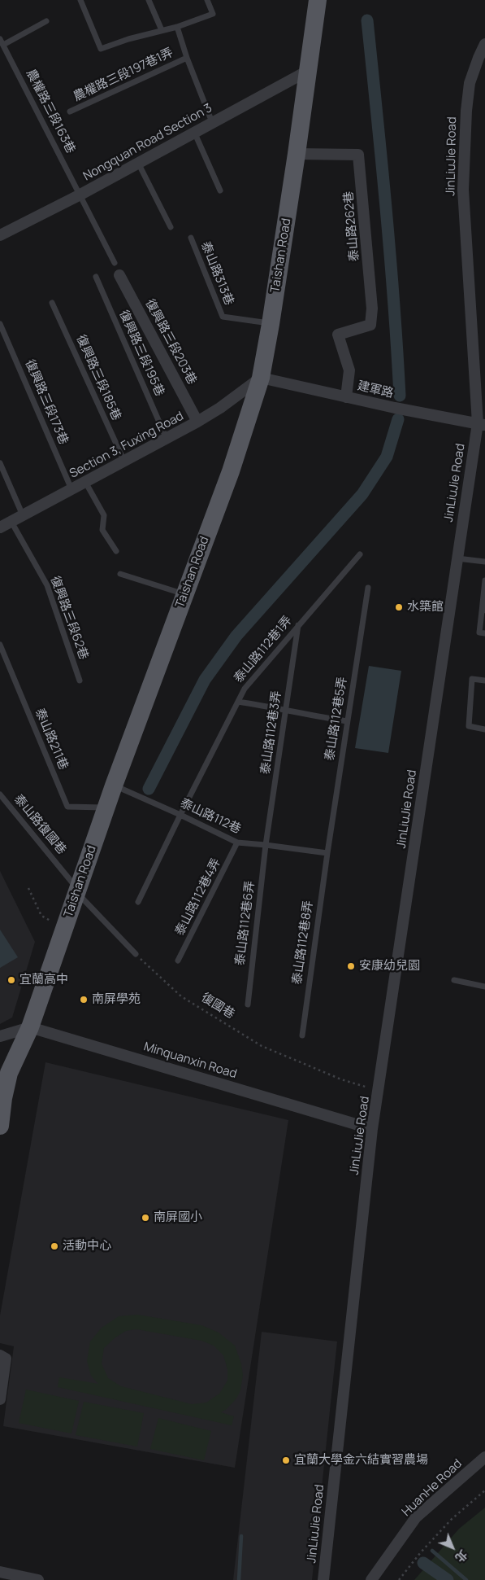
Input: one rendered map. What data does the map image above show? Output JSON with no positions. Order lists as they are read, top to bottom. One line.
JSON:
{"streets":{"main road":["Taishan Road"],"street":["Nongquan Road Section 3","JinLiuJie Road","泰山路262巷","復興路三段203巷","建軍路","Section 3, Fuxing Road","Minquanxin Road","HuanHe Road"],"lane":["農權路三段197巷1弄","農權路三段163巷","泰山路313巷","復興路三段195巷","復興路三段185巷","復興路三段173巷","復興路三段62巷","泰山路112巷1弄","泰山路112巷5弄","泰山路112巷3弄","泰山路211巷","泰山路112巷","泰山路復國巷","泰山路112巷4弄","泰山路112巷6弄","泰山路112巷8弄"],"path":["復國巷"]},"crossings":[["農權路三段163巷","Nongquan Road Section 3"],["Nongquan Road Section 3","Taishan Road"],["JinLiuJie Road","建軍路"],["JinLiuJie Road","復國巷"],["JinLiuJie Road","Minquanxin Road"],["泰山路262巷","Taishan Road"],["泰山路262巷","建軍路"],["Taishan Road","泰山路313巷"],["Taishan Road","建軍路"],["Taishan Road","Section 3, Fuxing Road"],["Taishan Road","泰山路211巷"],["Taishan Road","泰山路112巷"],["Taishan Road","泰山路復國巷"],["Taishan Road","Minquanxin Road"],["復興路三段203巷","Section 3, Fuxing Road"],["復興路三段195巷","Section 3, Fuxing Road"],["復興路三段185巷","Section 3, Fuxing Road"],["建軍路","Section 3, Fuxing Road"],["復興路三段173巷","Section 3, Fuxing Road"],["Section 3, Fuxing Road","復興路三段62巷"],["泰山路112巷1弄","泰山路112巷3弄"],["泰山路112巷1弄","泰山路112巷"],["泰山路112巷5弄","泰山路112巷"],["泰山路112巷5弄","泰山路112巷8弄"],["泰山路112巷3弄","泰山路112巷"],["泰山路112巷3弄","泰山路112巷6弄"],["泰山路112巷","泰山路112巷4弄"],["泰山路112巷","泰山路112巷6弄"],["泰山路112巷","泰山路112巷8弄"]],"places":["水築館","安康幼兒園","宜蘭高中","南屏學苑","南屏國小","活動中心","宜蘭大學金六結實習農場"],"north":"bottom right"}
